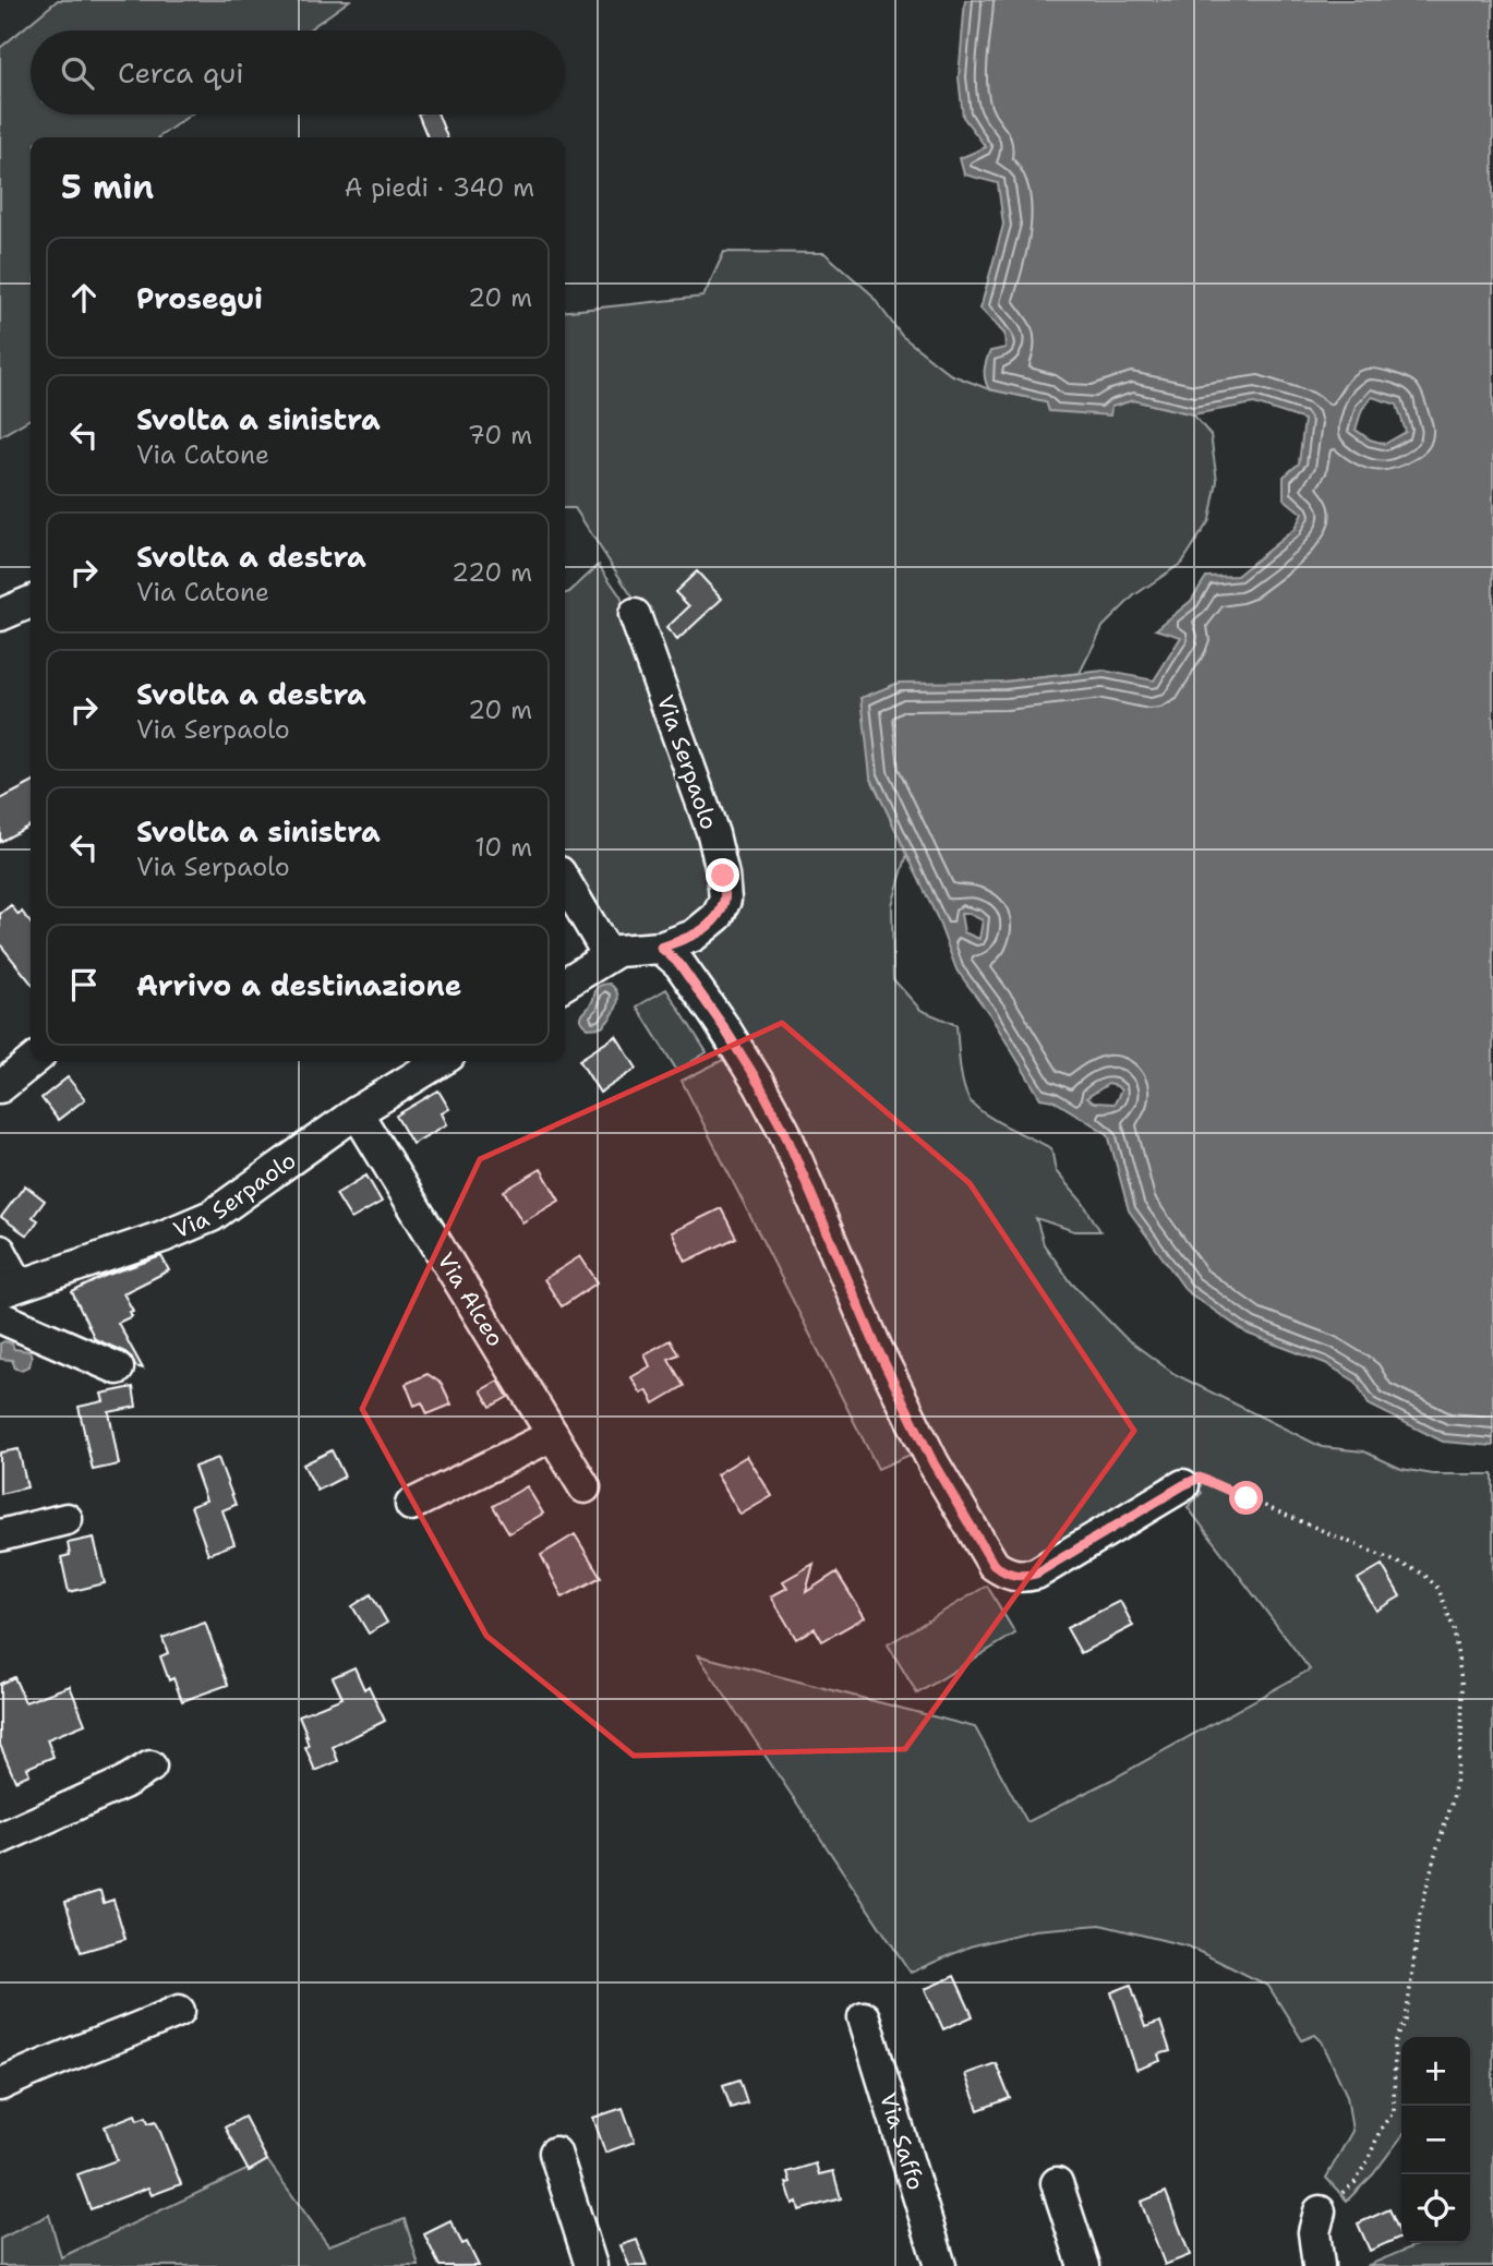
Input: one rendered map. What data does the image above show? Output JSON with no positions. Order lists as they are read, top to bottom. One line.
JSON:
{"streets":{"street":["Via Serpaolo","Via Alceo","Via Saffo"]},"crossings":[["Via Serpaolo","Via Alceo"]],"page":{"search":"Cerca qui","heading":["5 min","A piedi · 340 m"],"list":[["Prosegui","20 m"],["Svolta a sinistra","Via Catone","70 m"],["Svolta a destra","Via Catone","220 m"],["Svolta a destra","Via Serpaolo","20 m"],["Svolta a sinistra","Via Serpaolo","10 m"],"Arrivo a destinazione"],"map_buttons":["+","−"]}}
